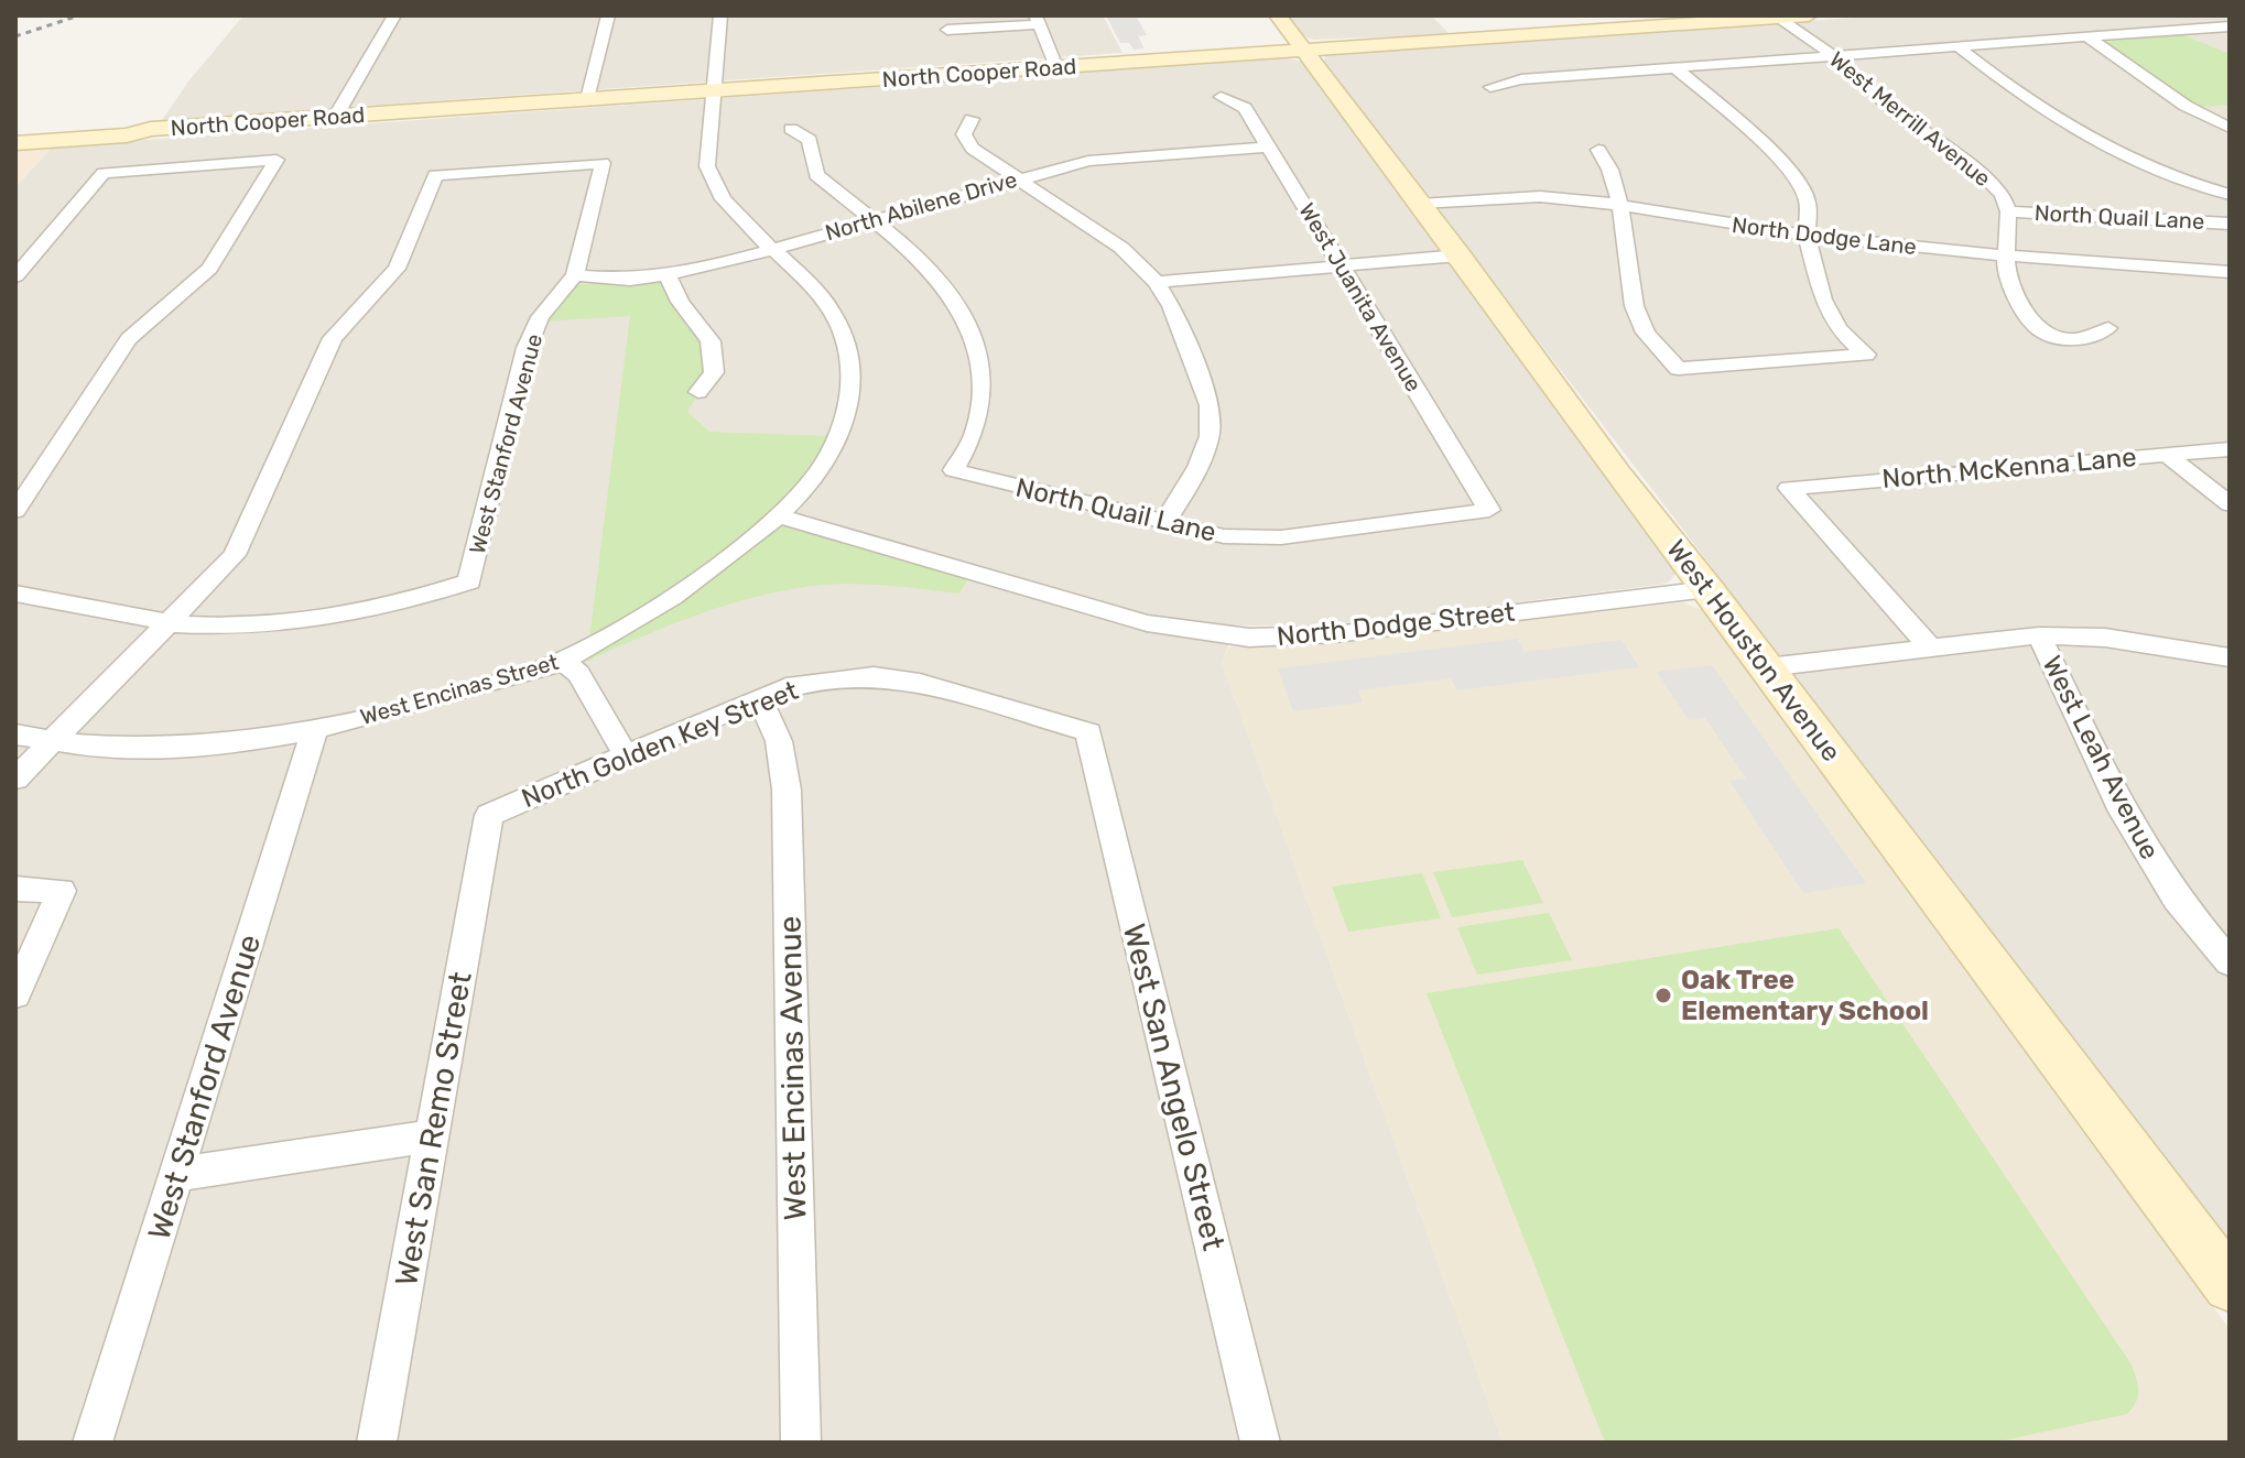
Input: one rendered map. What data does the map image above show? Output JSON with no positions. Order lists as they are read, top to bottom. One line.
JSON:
{"streets":{"main road":["North Cooper Road","West Houston Avenue"],"street":["West Merrill Avenue","North Abilene Drive","North Quail Lane","North Dodge Lane","West Juanita Avenue","West Stanford Avenue","North McKenna Lane","North Dodge Street","West Encinas Street","North Golden Key Street","West Leah Avenue","West Encinas Avenue","West San Angelo Street","West San Remo Street"]},"crossings":[["North Cooper Road","West Merrill Avenue"],["North Cooper Road","West Houston Avenue"],["North Cooper Road","West Encinas Street"],["West Merrill Avenue","North Quail Lane"],["West Merrill Avenue","North Dodge Lane"],["North Abilene Drive","North Quail Lane"],["North Abilene Drive","West Juanita Avenue"],["North Abilene Drive","West Stanford Avenue"],["North Abilene Drive","West Encinas Street"],["North Quail Lane","West Juanita Avenue"],["North Dodge Lane","West Houston Avenue"],["West Stanford Avenue","West Encinas Street"],["North Dodge Street","West Houston Avenue"],["North Dodge Street","West Encinas Street"],["North Golden Key Street","West Encinas Avenue"],["North Golden Key Street","West San Angelo Street"],["North Golden Key Street","West San Remo Street"]],"places":["Oak Tree Elementary School"]}
